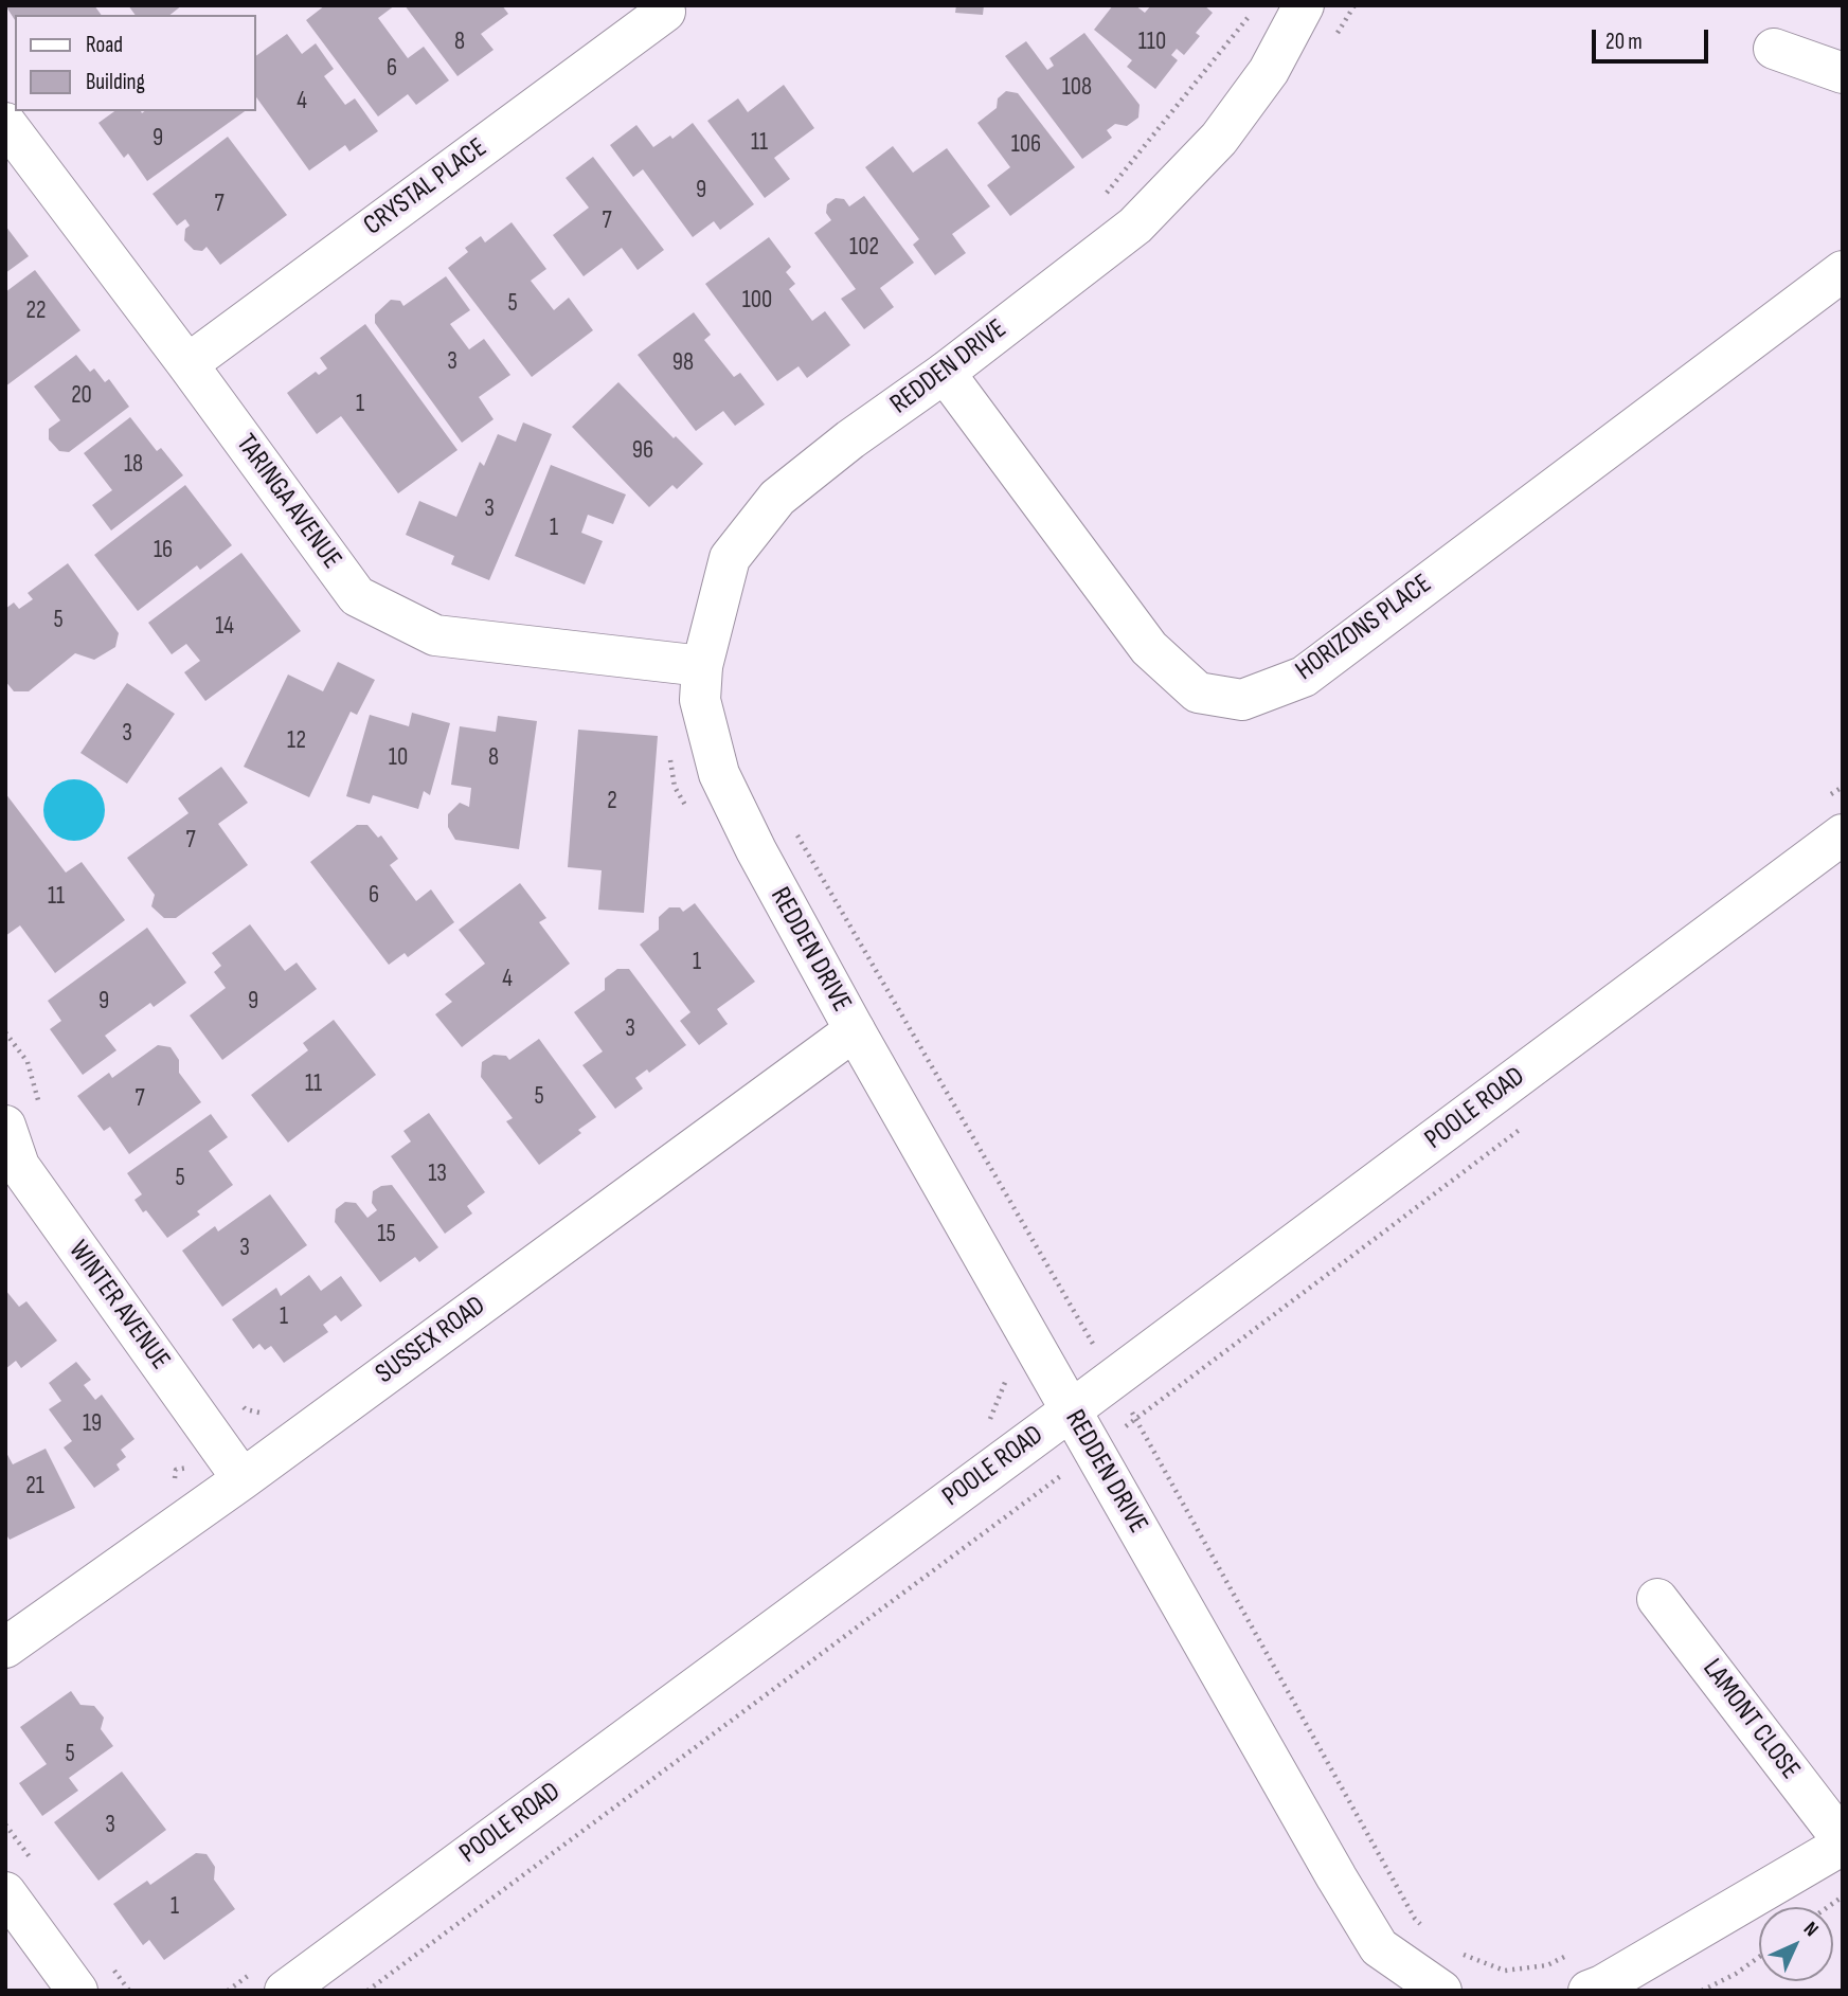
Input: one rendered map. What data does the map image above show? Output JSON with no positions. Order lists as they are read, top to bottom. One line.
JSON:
{"streets":{"street":["CRYSTAL PLACE","REDDEN DRIVE","TARINGA AVENUE","HORIZONS PLACE","POOLE ROAD","WINTER AVENUE","SUSSEX ROAD","LAMONT CLOSE"]},"crossings":[["CRYSTAL PLACE","TARINGA AVENUE"],["REDDEN DRIVE","TARINGA AVENUE"],["REDDEN DRIVE","HORIZONS PLACE"],["REDDEN DRIVE","POOLE ROAD"],["REDDEN DRIVE","SUSSEX ROAD"],["WINTER AVENUE","SUSSEX ROAD"]],"house_numbers":["8","110","6","108","4","9","11","106","9","7","7","102","100","5","22","3","98","20","1","96","18","3","1","16","5","14","3","12","10","8","2","7","6","11","1","4","9","9","3","11","5","7","13","5","15","3","1","19","21","5","3","1"],"legend":["Road","Building"],"scale_bar":"20 m","north":"top right"}
